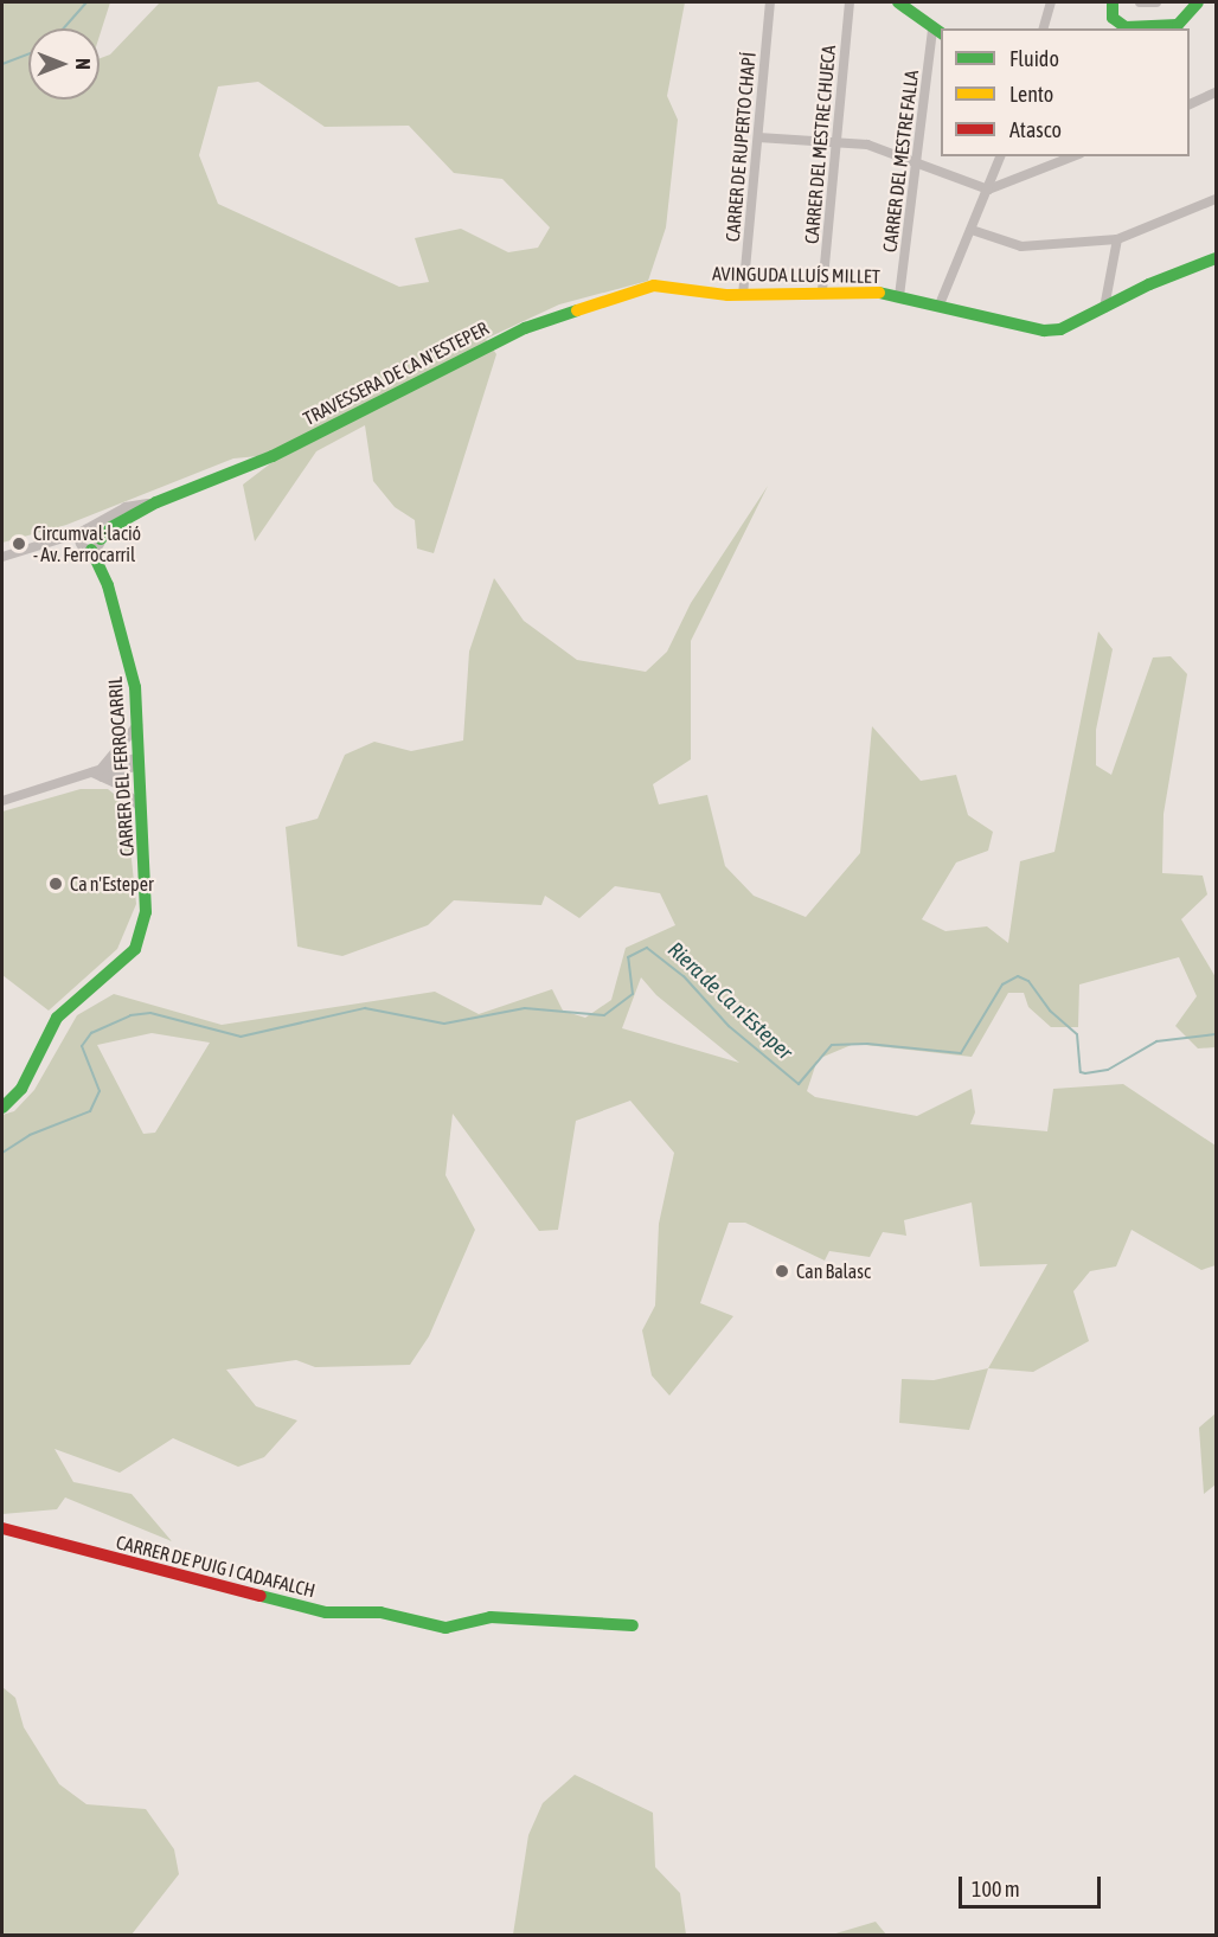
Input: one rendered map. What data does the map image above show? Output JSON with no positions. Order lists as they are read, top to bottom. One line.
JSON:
{"streets":{"street":["CARRER DEL MESTRE CHUECA","CARRER DE RUPERTO CHAPÍ","CARRER DEL MESTRE FALLA","AVINGUDA LLUÍS MILLET","TRAVESSERA DE CA N'ESTEPER","CARRER DEL FERROCARRIL","CARRER DE PUIG I CADAFALCH"]},"crossings":[["CARRER DEL MESTRE CHUECA","AVINGUDA LLUÍS MILLET"],["CARRER DE RUPERTO CHAPÍ","AVINGUDA LLUÍS MILLET"],["CARRER DEL MESTRE FALLA","AVINGUDA LLUÍS MILLET"],["AVINGUDA LLUÍS MILLET","TRAVESSERA DE CA N'ESTEPER"],["TRAVESSERA DE CA N'ESTEPER","CARRER DEL FERROCARRIL"]],"water":["Riera de Ca n'Esteper"],"places":["Circumval·lació - Av. Ferrocarril","Ca n'Esteper","Can Balasc"],"legend":["Fluido","Lento","Atasco"],"scale_bar":"100 m","north":"right"}
